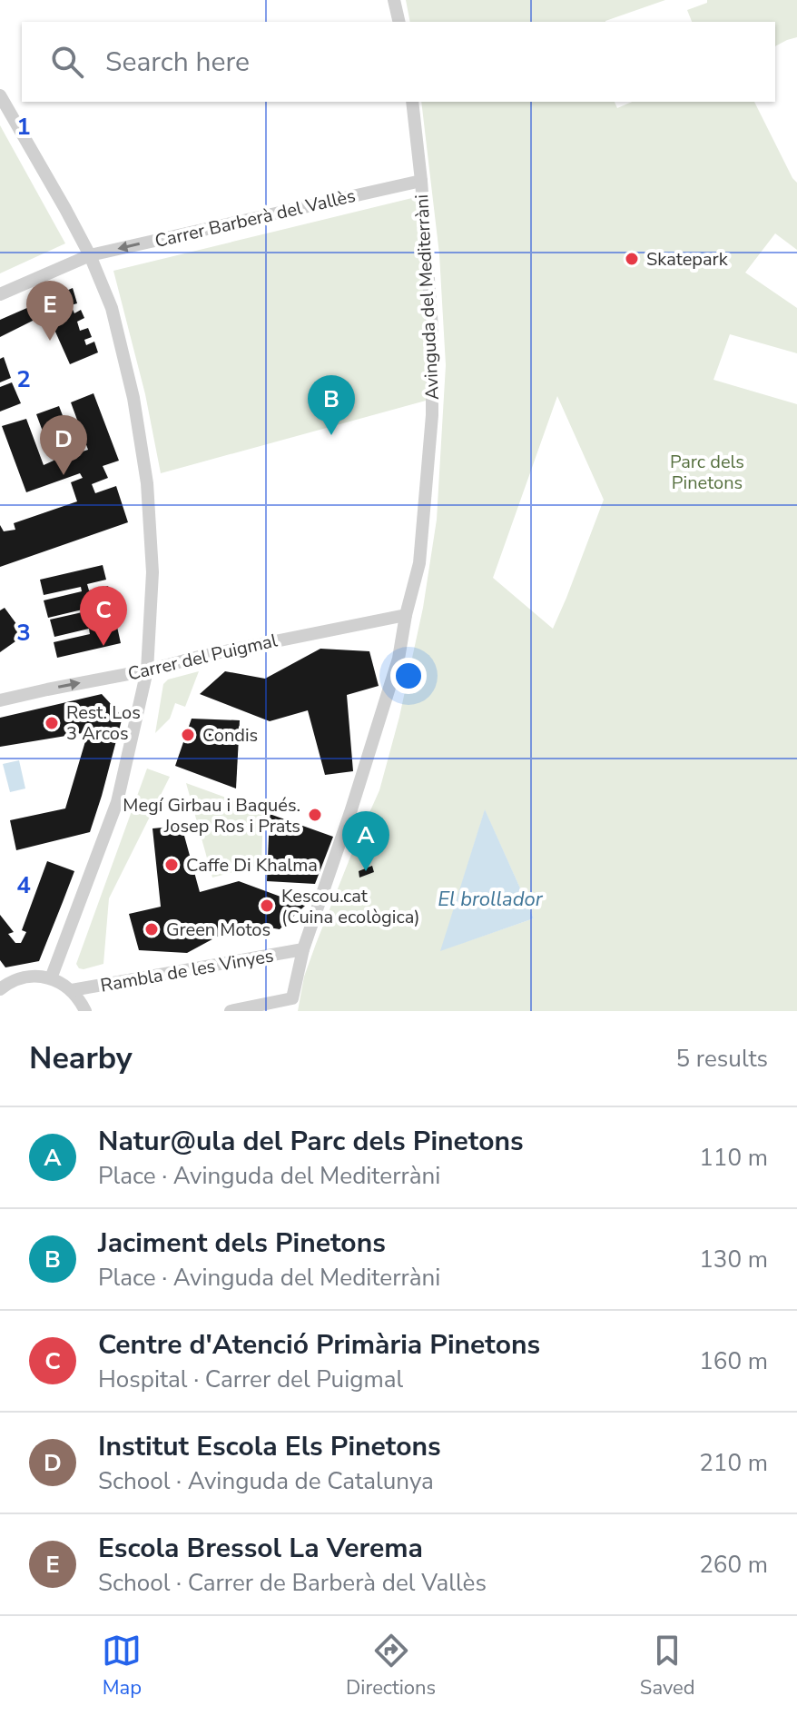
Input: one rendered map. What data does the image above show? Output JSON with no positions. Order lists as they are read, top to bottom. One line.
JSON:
{"streets":{"street":["Carrer Barberà del Vallès","Avinguda del Mediterràni","Carrer del Puigmal","Rambla de les Vinyes"]},"crossings":[["Carrer Barberà del Vallès","Avinguda del Mediterràni"],["Avinguda del Mediterràni","Carrer del Puigmal"],["Avinguda del Mediterràni","Rambla de les Vinyes"]],"one_way":["Carrer Barberà del Vallès","Carrer del Puigmal"],"water":["El brollador"],"parks":["Parc dels Pinetons"],"places":["Skatepark","Rest. Los 3 Arcos","Condis","Megí Girbau i Baqués. Josep Ros i Prats","Caffe Di Khalma","Kescou.cat (Cuina ecològica)","Green Motos"],"page":{"search":"Search here","pins":["E","B","D","C","A"],"heading":["Nearby","5 results"],"list":[{"mark":"A","name":"Natur@ula del Parc dels Pinetons","note":"Place · Avinguda del Mediterràni","value":"110 m"},{"mark":"B","name":"Jaciment dels Pinetons","note":"Place · Avinguda del Mediterràni","value":"130 m"},{"mark":"C","name":"Centre d'Atenció Primària Pinetons","note":"Hospital · Carrer del Puigmal","value":"160 m"},{"mark":"D","name":"Institut Escola Els Pinetons","note":"School · Avinguda de Catalunya","value":"210 m"},{"mark":"E","name":"Escola Bressol La Verema","note":"School · Carrer de Barberà del Vallès","value":"260 m"}],"nav":["Map","Directions","Saved"]},"grid":{"rows":["1","2","3","4"]}}
